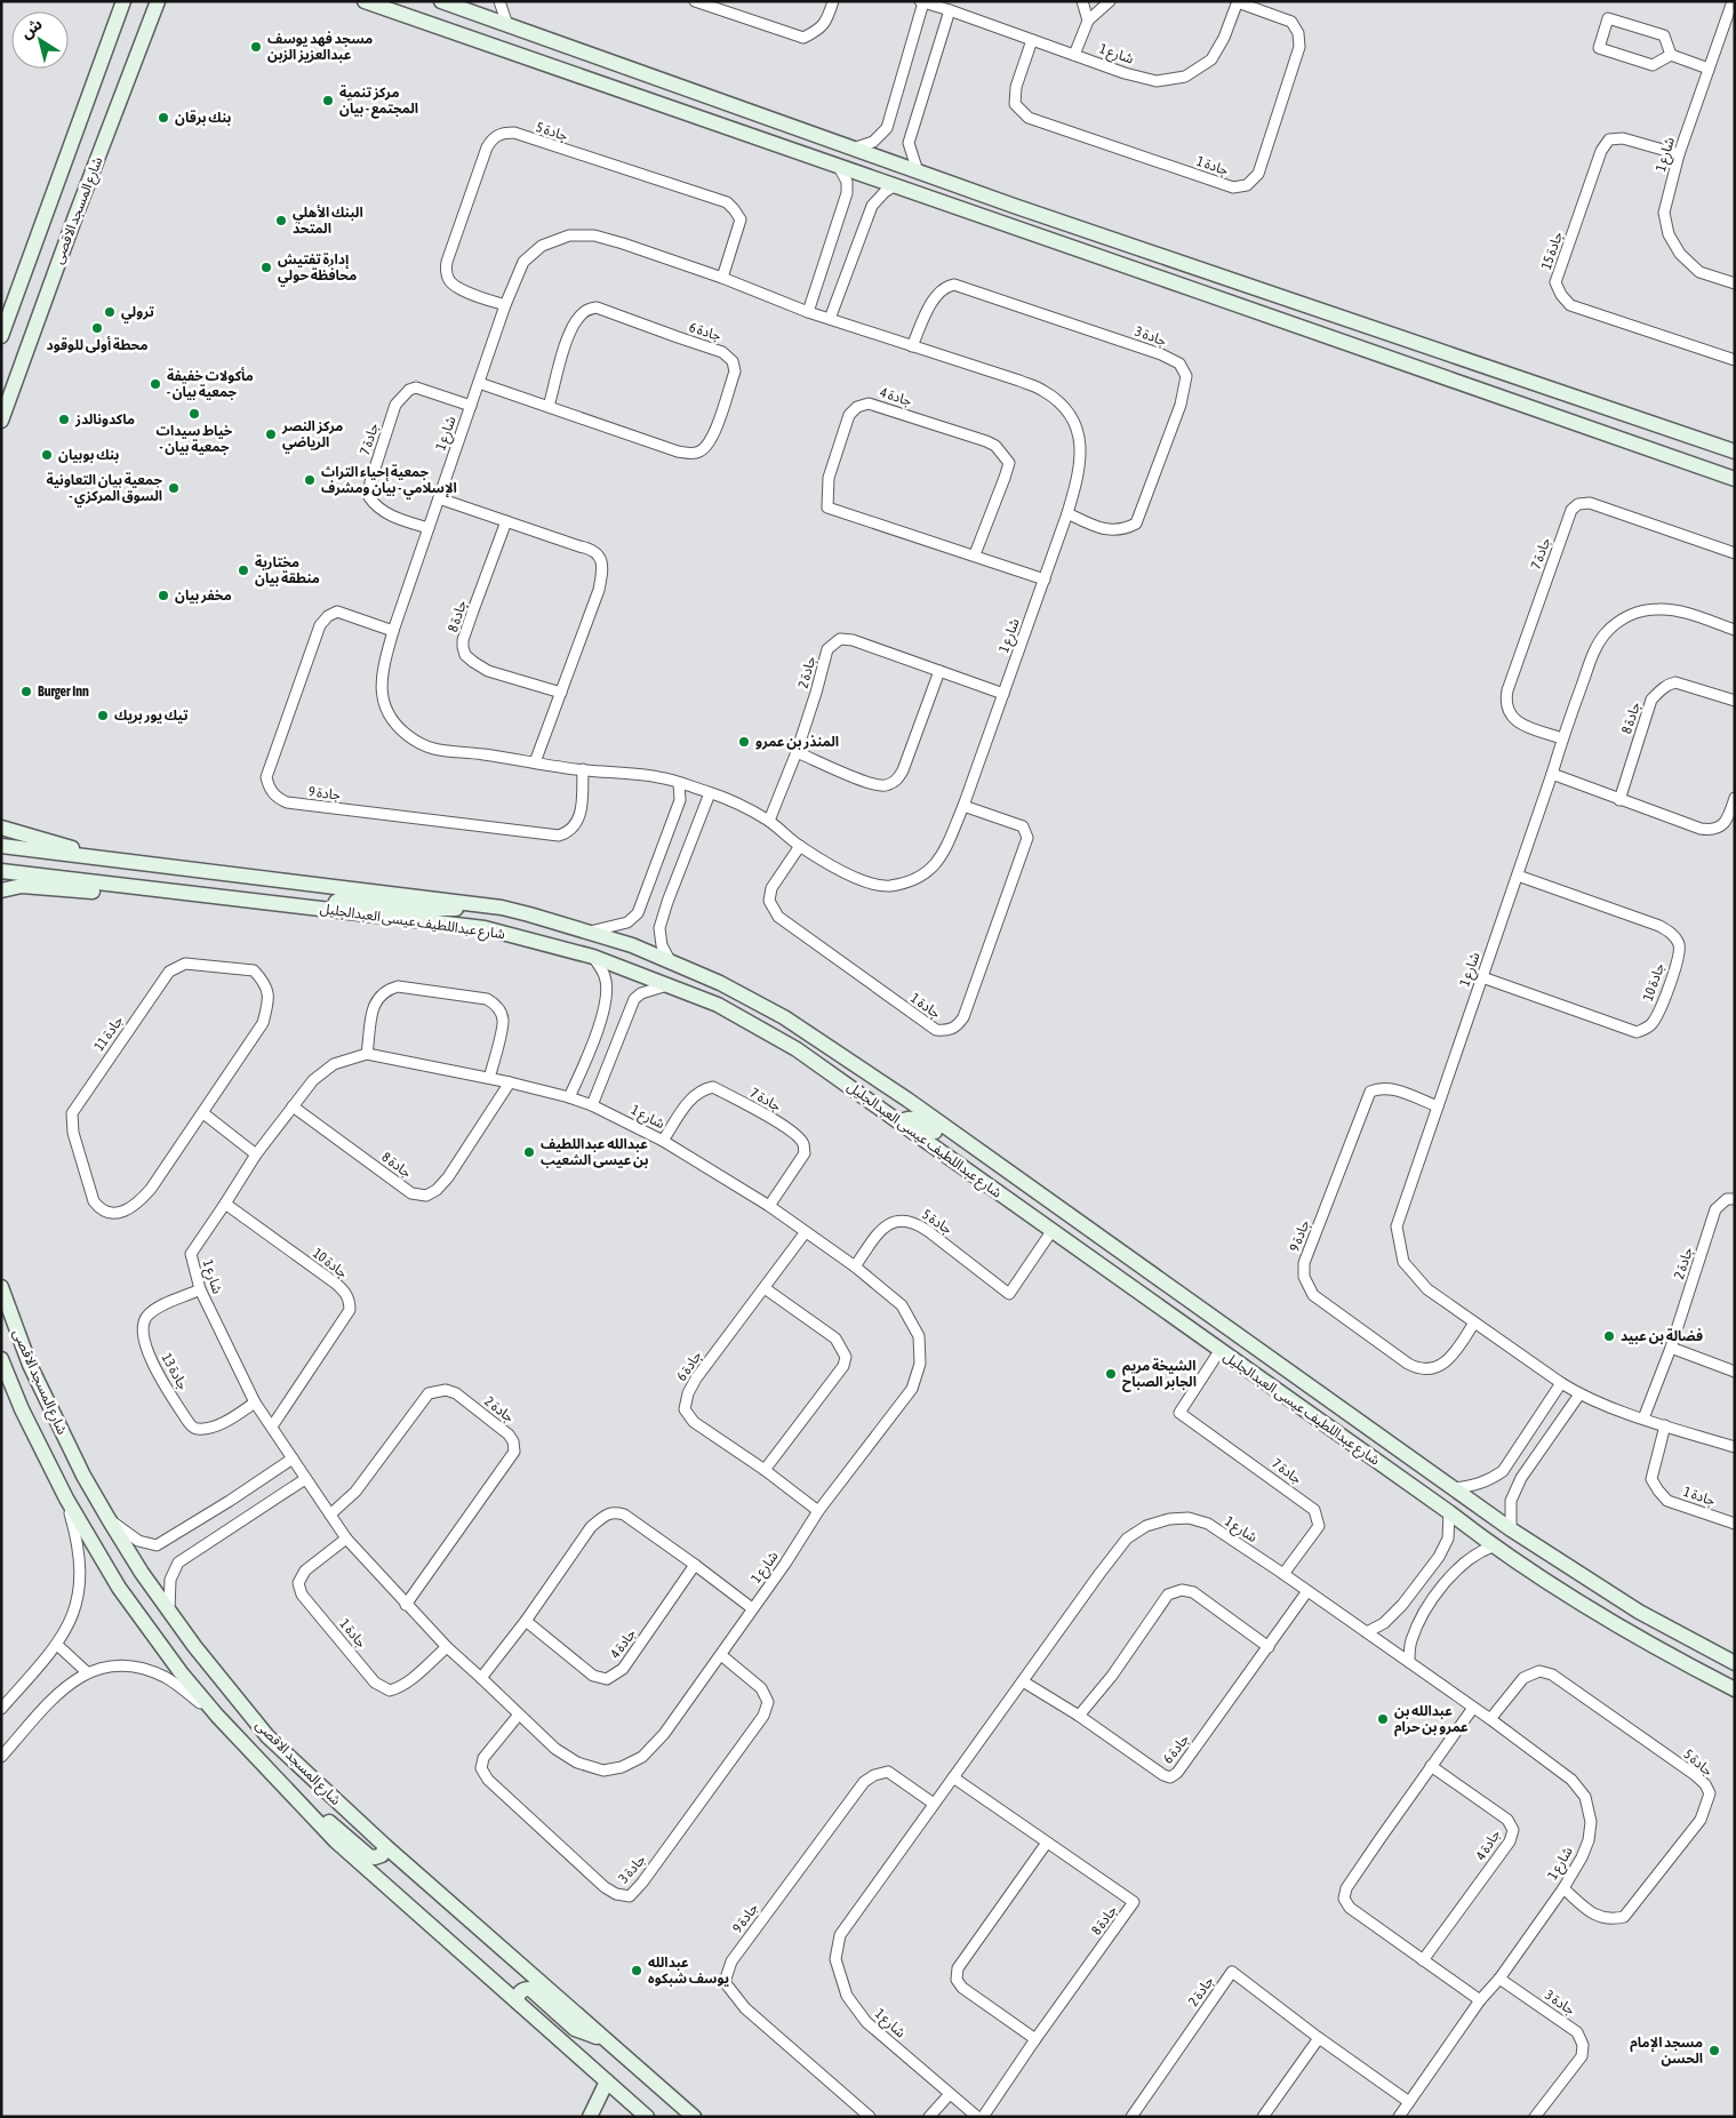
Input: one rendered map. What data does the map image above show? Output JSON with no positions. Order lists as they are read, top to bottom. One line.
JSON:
{"streets":{"main road":["شارع المسجد الاقصى","شارع عبداللطيف عيسى العبدالجليل"],"street":["شارع 1","جادة 5","جادة 1","جادة 15","جادة 6","جادة 3","جادة 4","جادة 7","جادة 8","جادة 2","جادة 9","جادة 10","جادة 11","جادة 13"]},"crossings":[["شارع 1","جادة 5"],["شارع 1","جادة 1"],["شارع 1","جادة 15"],["شارع 1","جادة 6"],["شارع 1","جادة 3"],["شارع 1","جادة 4"],["شارع 1","جادة 7"],["شارع 1","جادة 8"],["شارع 1","جادة 2"],["شارع 1","جادة 9"],["شارع 1","جادة 10"],["شارع 1","جادة 13"],["جادة 5","شارع عبداللطيف عيسى العبدالجليل"],["جادة 7","شارع عبداللطيف عيسى العبدالجليل"]],"places":["مسجد فهد يوسف عبدالعزيز الزبن","مركز تنمية المجتمع - بيان","بنك برقان","البنك الأهلي المتحد","إدارة تفتيش محافظة حولي","ترولي","محطة أولى للوقود","مأكولات خفيفة - جمعية بيان","خياط سيدات - جمعية بيان","ماكدونالدز","مركز النصر الرياضي","بنك بوبيان","جمعية إحياء التراث الإسلامي - بيان ومشرف","جمعية بيان التعاونية - السوق المركزي","مختارية منطقة بيان","مخفر بيان","Burger Inn","تيك يور بريك","المنذر بن عمرو","عبدالله عبداللطيف بن عيسى الشعيب","فضالة بن عبيد","الشيخة مريم الجابر الصباح","عبدالله بن عمرو بن حرام","عبدالله يوسف شبكوه","مسجد الإمام الحسن"],"north":"top left"}
